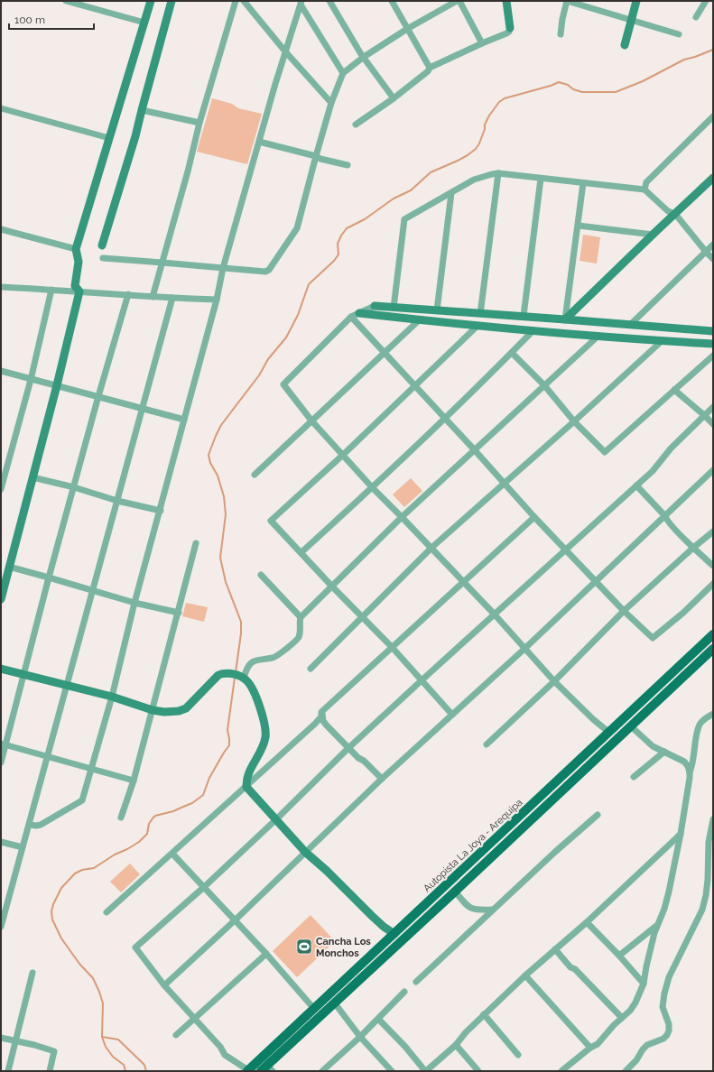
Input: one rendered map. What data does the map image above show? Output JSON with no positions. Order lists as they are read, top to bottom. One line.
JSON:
{"streets":{"main road":["Autopista La Joya - Arequipa"]},"places":{"sports":["Cancha Los Monchos"]},"scale_bar":"100 m"}
